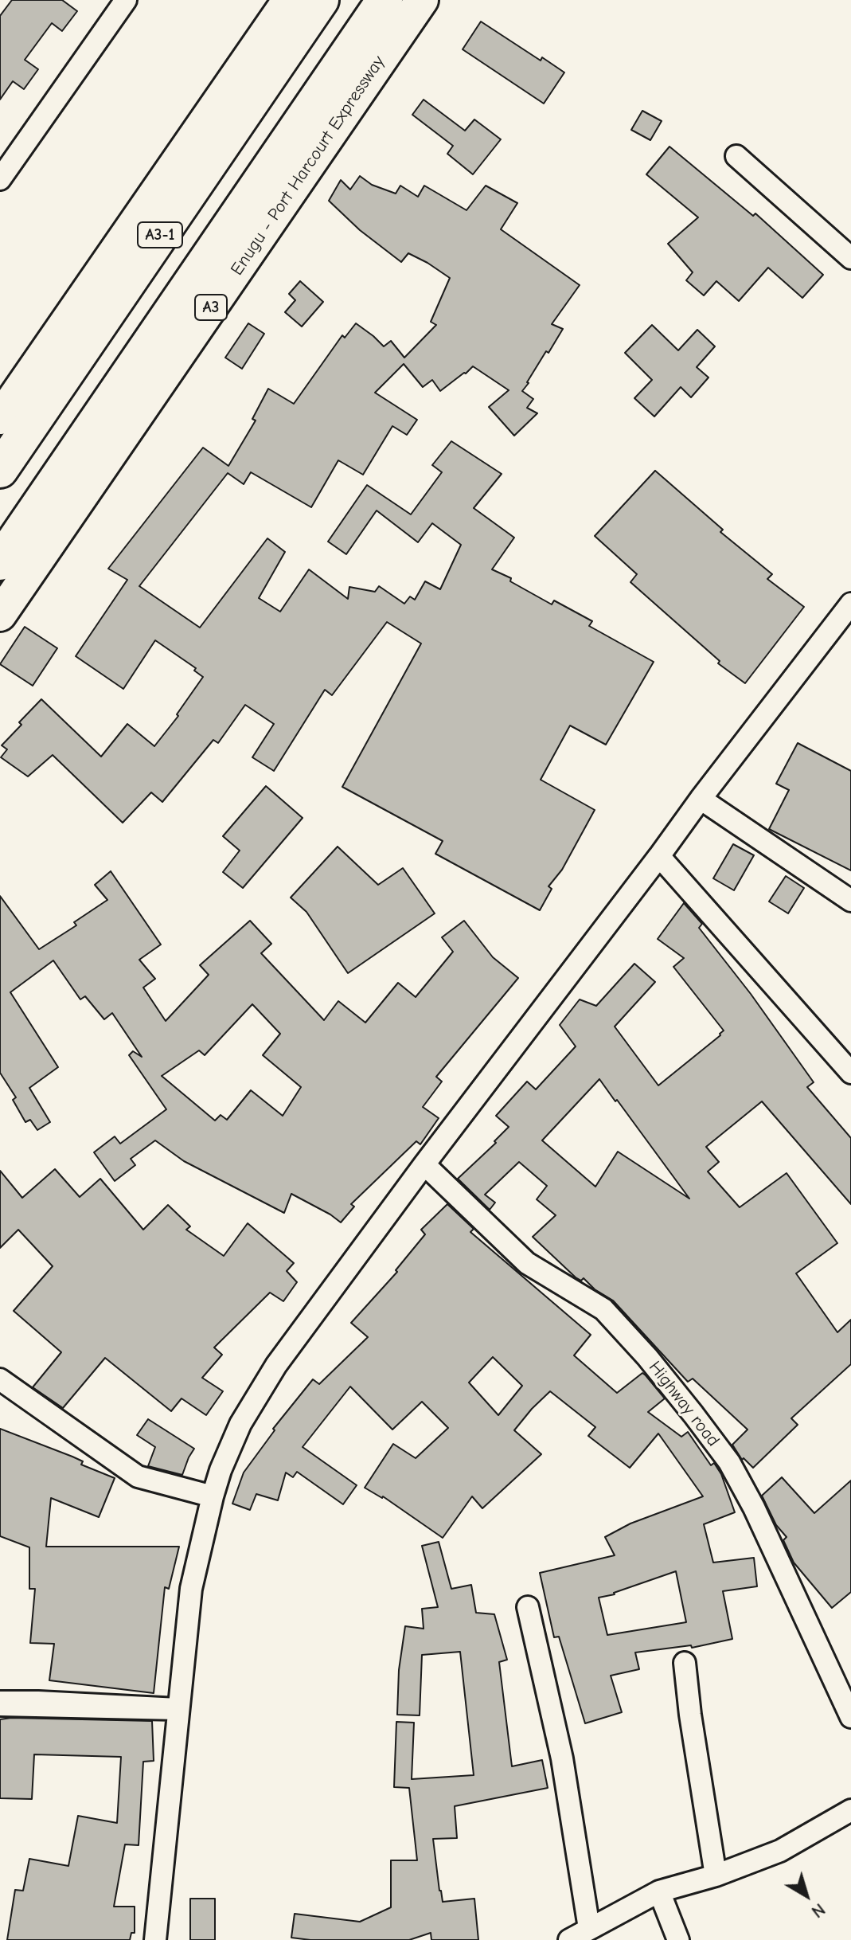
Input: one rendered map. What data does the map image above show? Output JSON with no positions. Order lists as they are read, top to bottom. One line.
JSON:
{"streets":{"highway":["Enugu - Port Harcourt Expressway","A3-1"],"main road":["A3"],"street":["Highway road"]},"north":"bottom right"}
